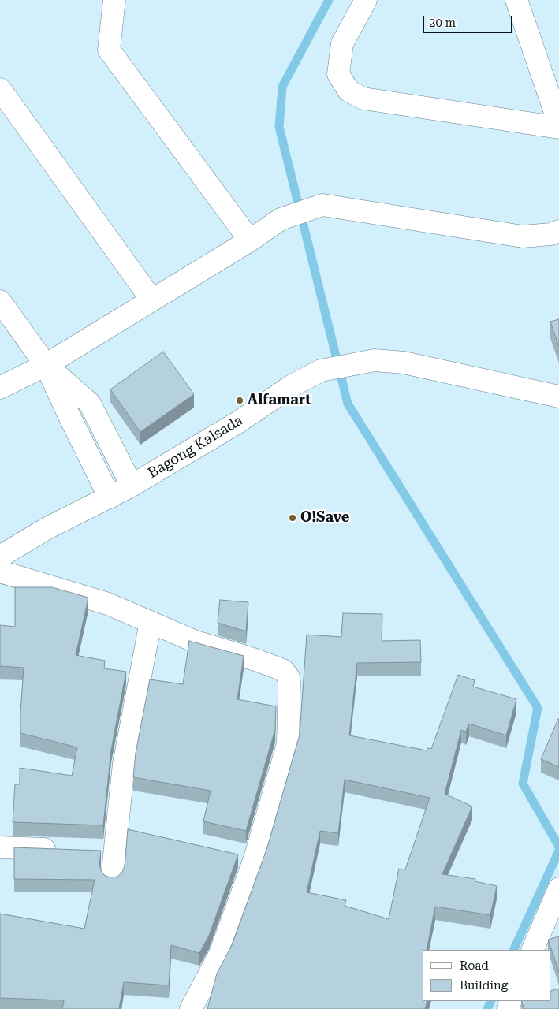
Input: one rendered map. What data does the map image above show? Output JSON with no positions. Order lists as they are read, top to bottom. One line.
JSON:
{"streets":{"street":["Bagong Kalsada"]},"places":["Alfamart","O!Save"],"legend":["Road","Building"],"scale_bar":"20 m"}
